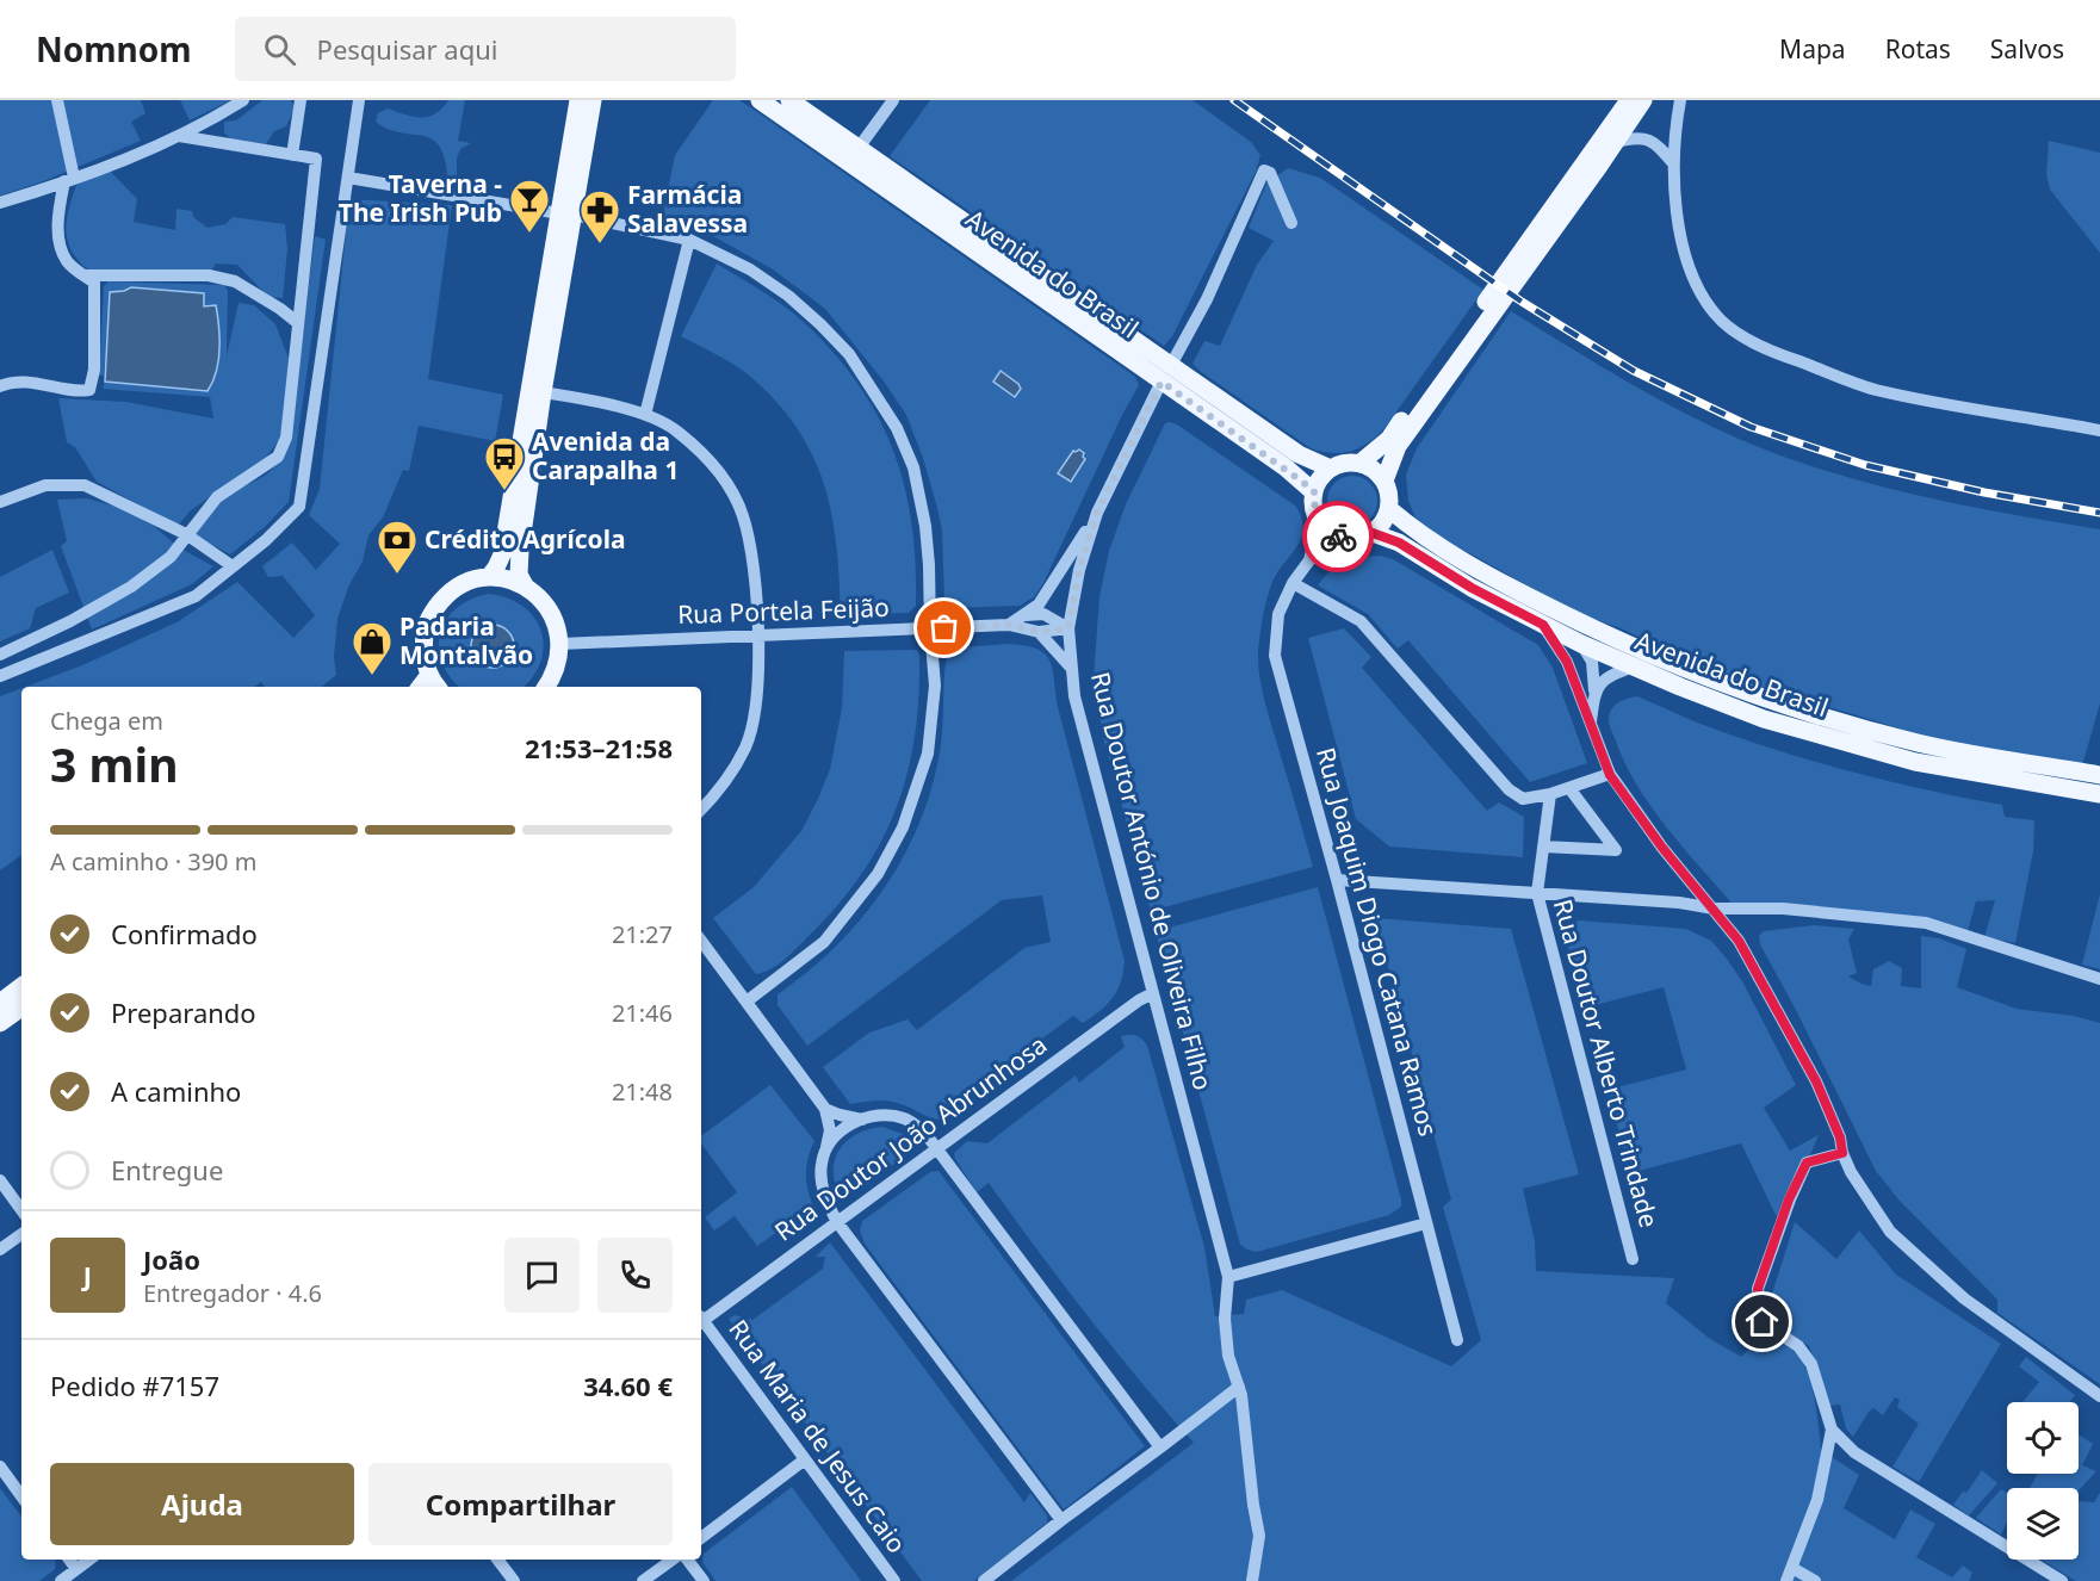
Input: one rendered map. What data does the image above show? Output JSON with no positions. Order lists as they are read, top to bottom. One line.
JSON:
{"streets":{"main road":["Avenida do Brasil"],"street":["Rua Portela Feijão","Rua Doutor António de Oliveira Filho","Rua Joaquim Diogo Catana Ramos","Rua Doutor Alberto Trindade","Rua Doutor João Abrunhosa","Rua Maria de Jesus Caio"]},"crossings":[["Avenida do Brasil","Rua Doutor António de Oliveira Filho"],["Avenida do Brasil","Rua Joaquim Diogo Catana Ramos"],["Rua Portela Feijão","Rua Doutor António de Oliveira Filho"],["Rua Doutor António de Oliveira Filho","Rua Doutor João Abrunhosa"]],"places":{"bar":["Taverna - The Irish Pub"],"pharmacy":["Farmácia Salavessa"],"bus stop":["Avenida da Carapalha 1"],"bank":["Crédito Agrícola"],"shop":["Padaria Montalvão"]},"page":{"header":"Nomnom","search":"Pesquisar aqui","nav":["Mapa","Rotas","Salvos"],"heading":["3 min","Chega em","21:53–21:58"],"panel":["João","Entregador · 4.6","Pedido #7157","34.60 €"],"bar":"A caminho · 390 m","list":[["Confirmado","21:27"],["Preparando","21:46"],["A caminho","21:48"],"Entregue"],"round":"J","buttons":["Ajuda","Compartilhar"]}}
